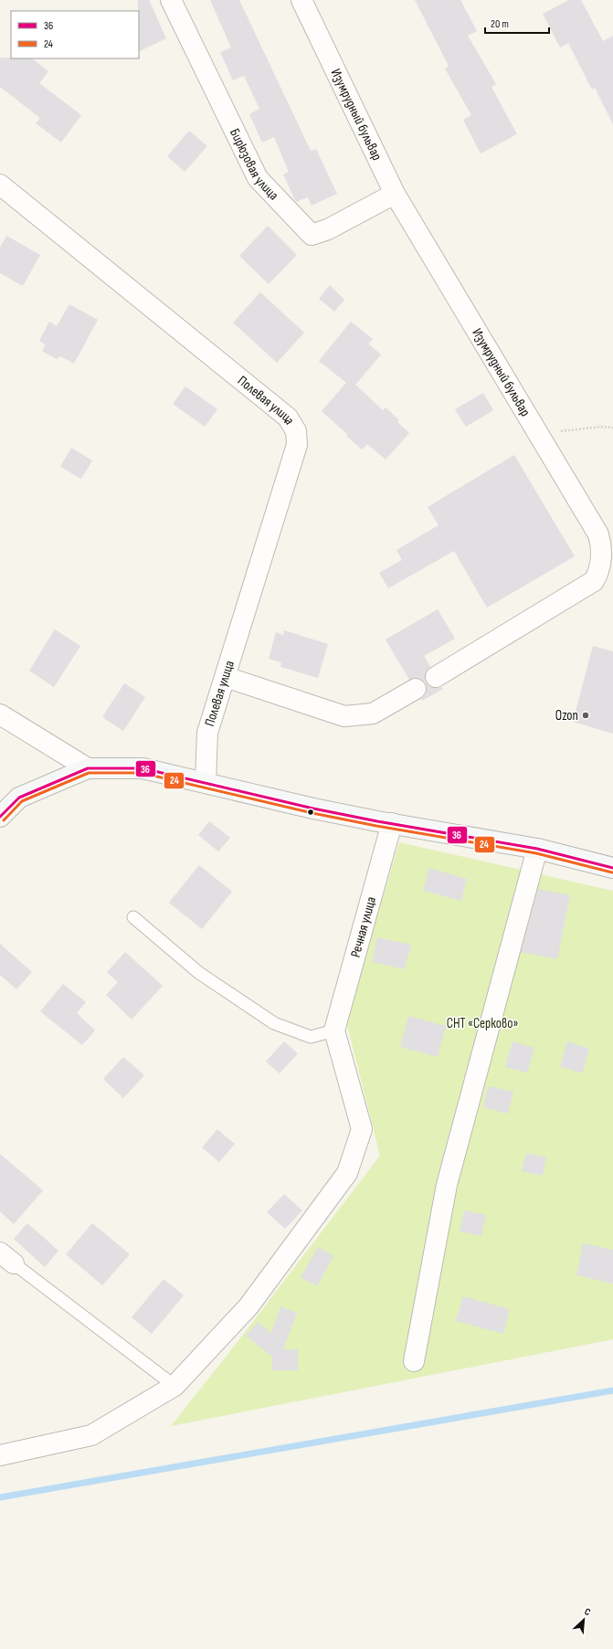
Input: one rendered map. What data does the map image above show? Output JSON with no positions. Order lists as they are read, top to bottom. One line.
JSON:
{"streets":{"street":["Изумрудный бульвар","Бирюзовая улица","Полевая улица","Речная улица"]},"crossings":[["Изумрудный бульвар","Бирюзовая улица"]],"parks":["СНТ «Серково»"],"places":["Ozon"],"lines":["transit line 36","transit line 24"],"legend":["36","24"],"scale_bar":"20 m","north":"top right"}
